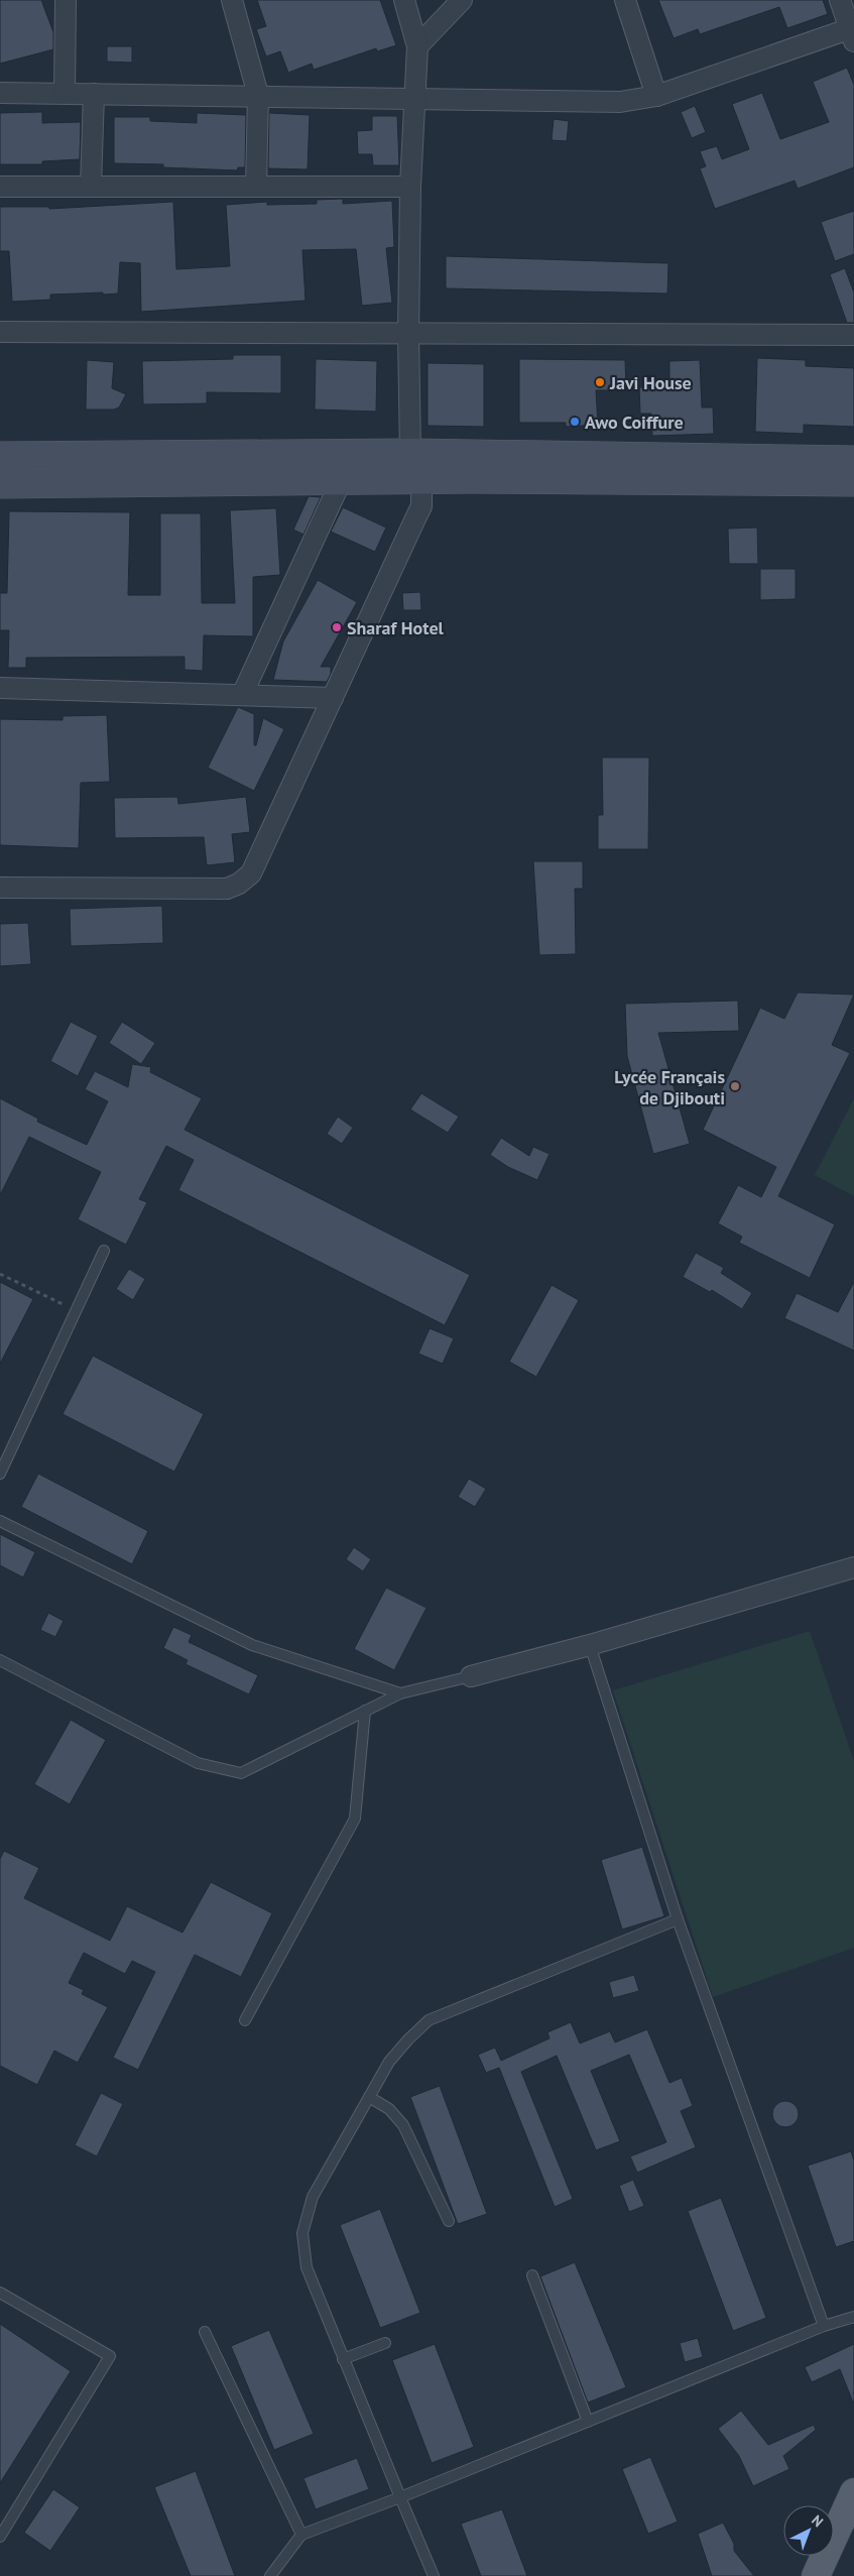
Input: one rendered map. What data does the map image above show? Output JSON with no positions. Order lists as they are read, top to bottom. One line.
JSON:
{"places":["Javi House","Awo Coiffure","Sharaf Hotel","Lycée Français de Djibouti"],"north":"top right"}
